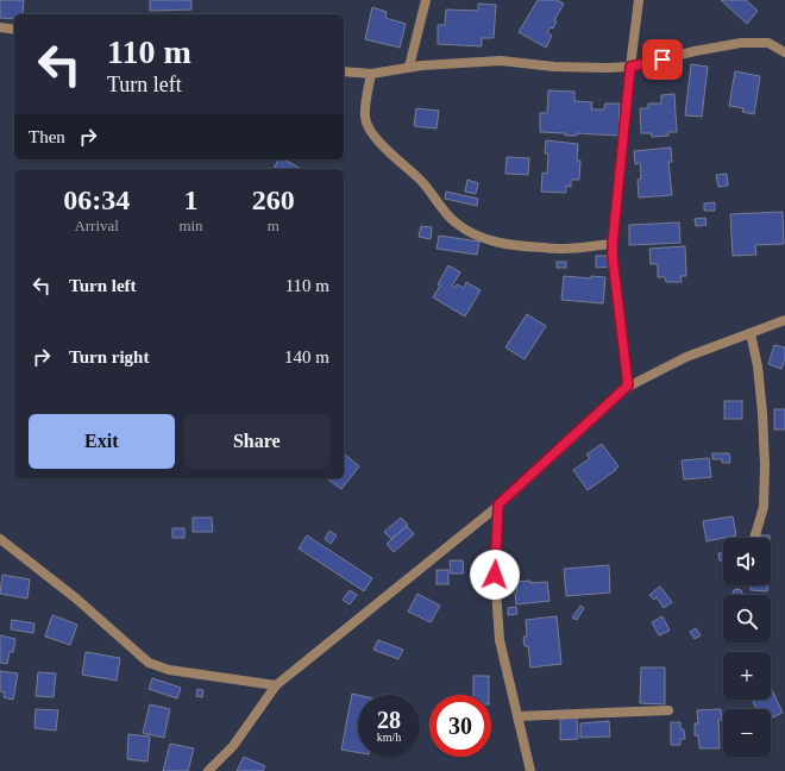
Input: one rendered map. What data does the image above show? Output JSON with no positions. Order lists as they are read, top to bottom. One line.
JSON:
{"page":{"turn":["110 m","Turn left"],"then":"Then","eta":["06:34","Arrival","1","min","260","m"],"list":[{"name":"Turn left","value":"110 m"},{"name":"Turn right","value":"140 m"}],"buttons":["Exit","Share"],"map_buttons":["+","−"],"speed":"28 km/h","limit":"30"}}
